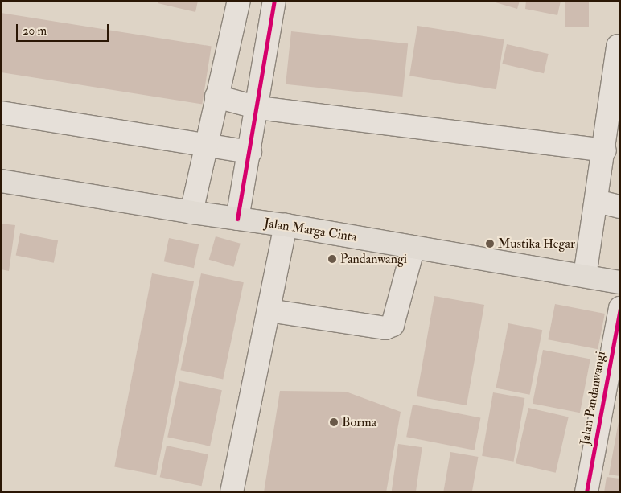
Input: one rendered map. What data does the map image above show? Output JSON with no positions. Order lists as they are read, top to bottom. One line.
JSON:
{"streets":{"main road":["Jalan Marga Cinta"],"street":["Jalan Pandanwangi"]},"places":["Mustika Hegar","Pandanwangi","Borma"],"scale_bar":"20 m"}
